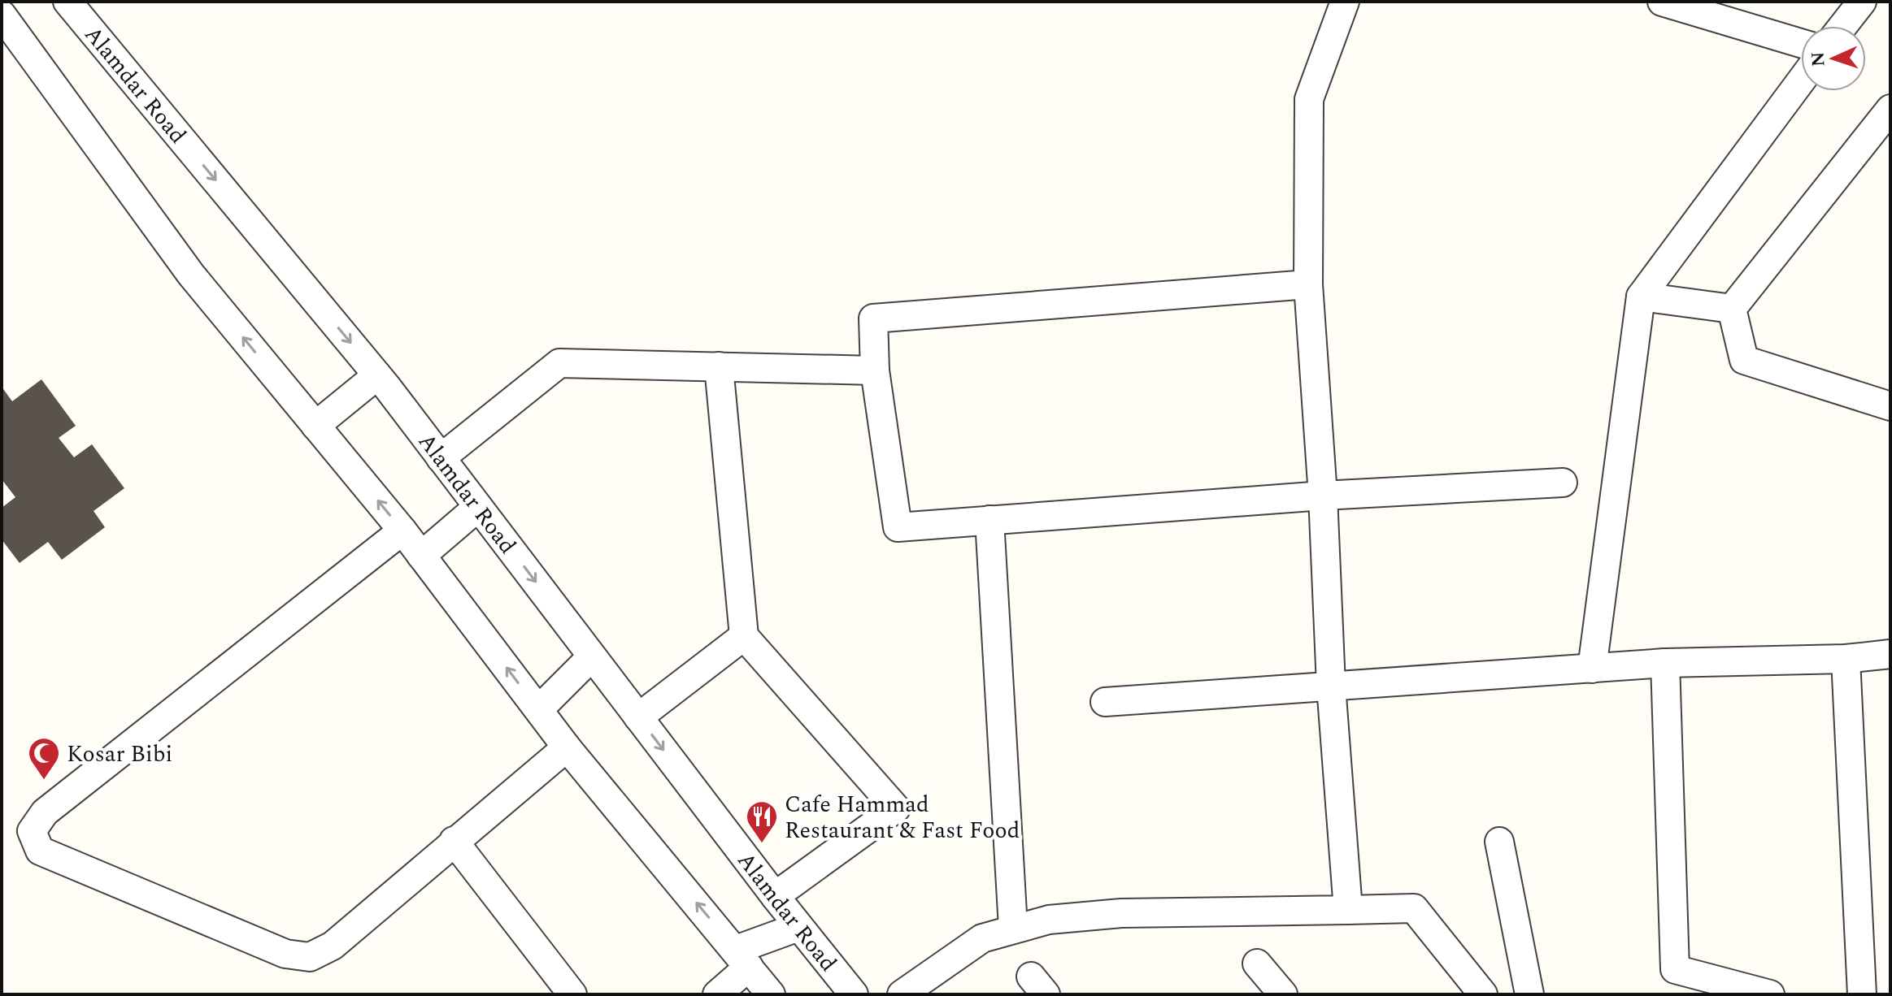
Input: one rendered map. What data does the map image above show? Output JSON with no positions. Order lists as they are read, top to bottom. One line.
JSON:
{"streets":{"street":["Alamdar Road"]},"places":{"mosque":["Kosar Bibi"],"restaurant":["Cafe Hammad Restaurant & Fast Food"]},"north":"left"}
